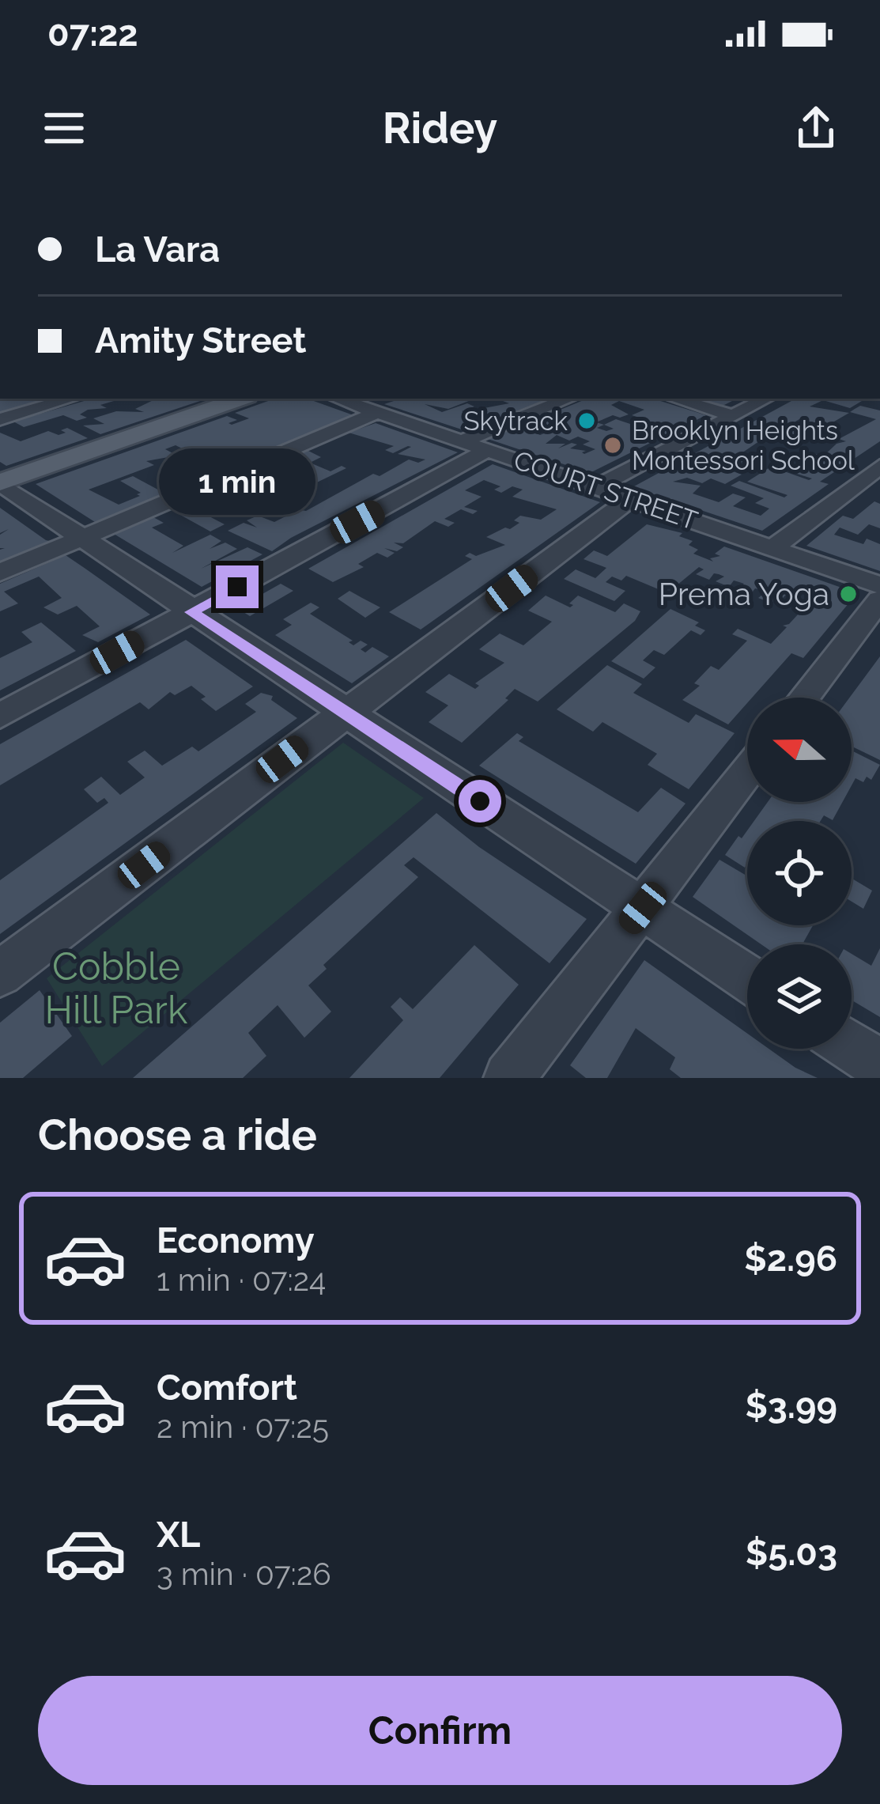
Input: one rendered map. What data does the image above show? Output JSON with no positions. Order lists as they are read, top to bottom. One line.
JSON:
{"streets":{"street":["COURT STREET"]},"parks":["Cobble Hill Park"],"places":["Skytrack","Brooklyn Heights Montessori School","Prema Yoga"],"north":"left","page":{"status":"07:22","header":"Ridey","banner":["La Vara","Amity Street"],"bubble":"1 min","heading":"Choose a ride","list":[{"name":"Economy","note":"1 min · 07:24","value":"$2.96"},{"name":"Comfort","note":"2 min · 07:25","value":"$3.99"},{"name":"XL","note":"3 min · 07:26","value":"$5.03"}],"buttons":"Confirm"}}
